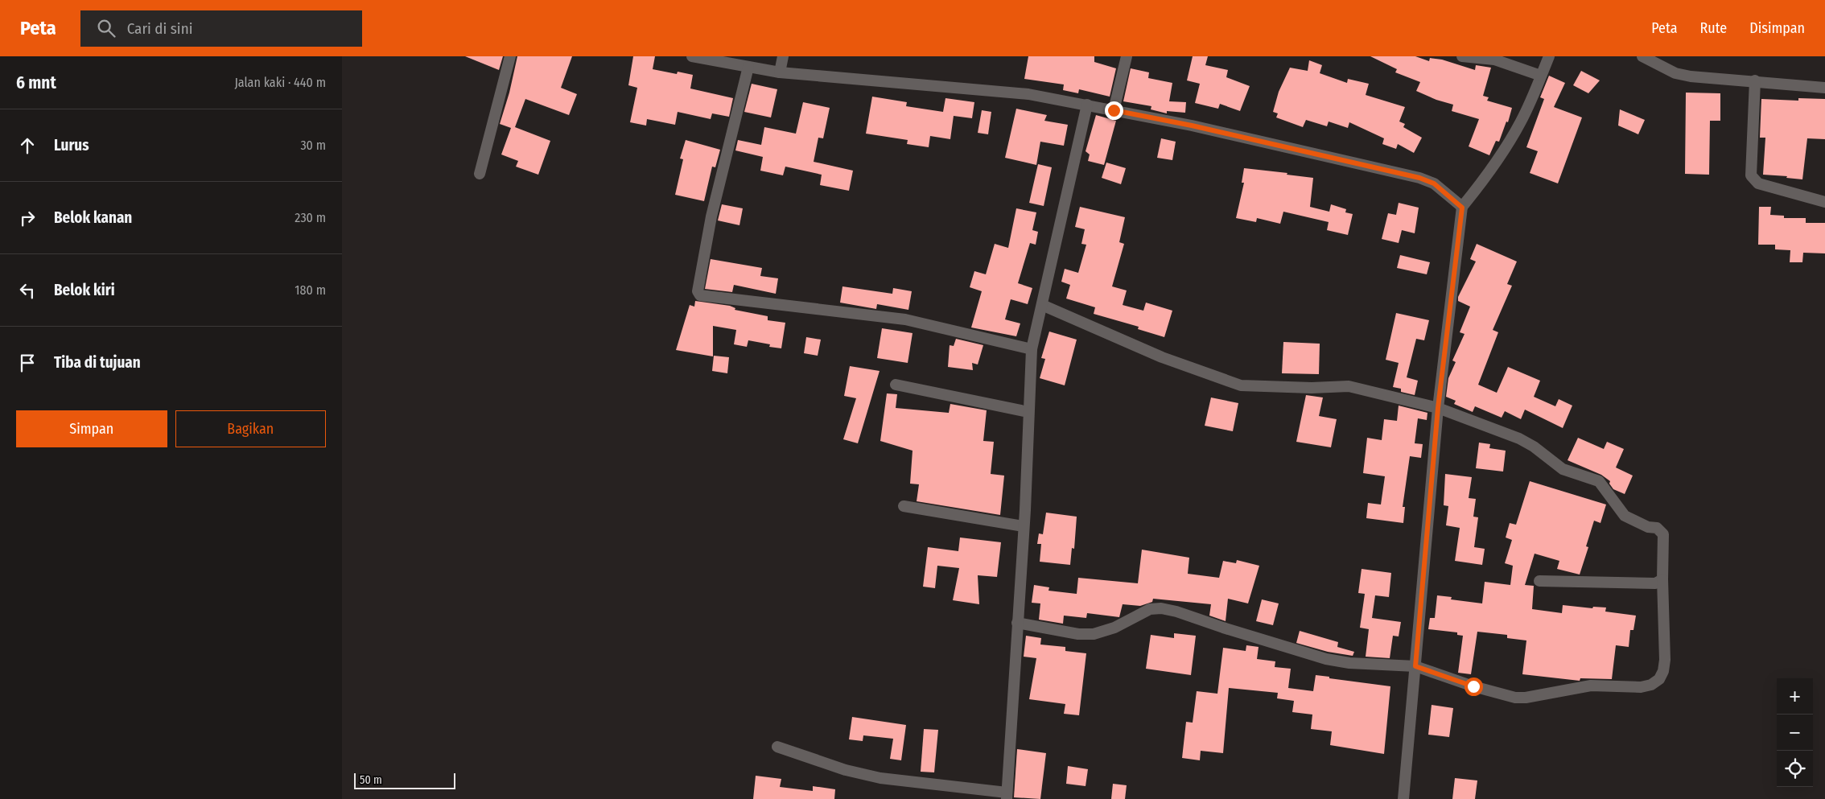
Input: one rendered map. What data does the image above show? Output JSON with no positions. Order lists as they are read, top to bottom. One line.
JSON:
{"scale_bar":"50 m","page":{"header":"Peta","search":"Cari di sini","nav":["Peta","Rute","Disimpan"],"heading":["6 mnt","Jalan kaki · 440 m"],"list":[["Lurus","30 m"],["Belok kanan","230 m"],["Belok kiri","180 m"],"Tiba di tujuan"],"buttons":["Simpan","Bagikan"],"map_buttons":["+","−"],"scale":"50 m"}}
